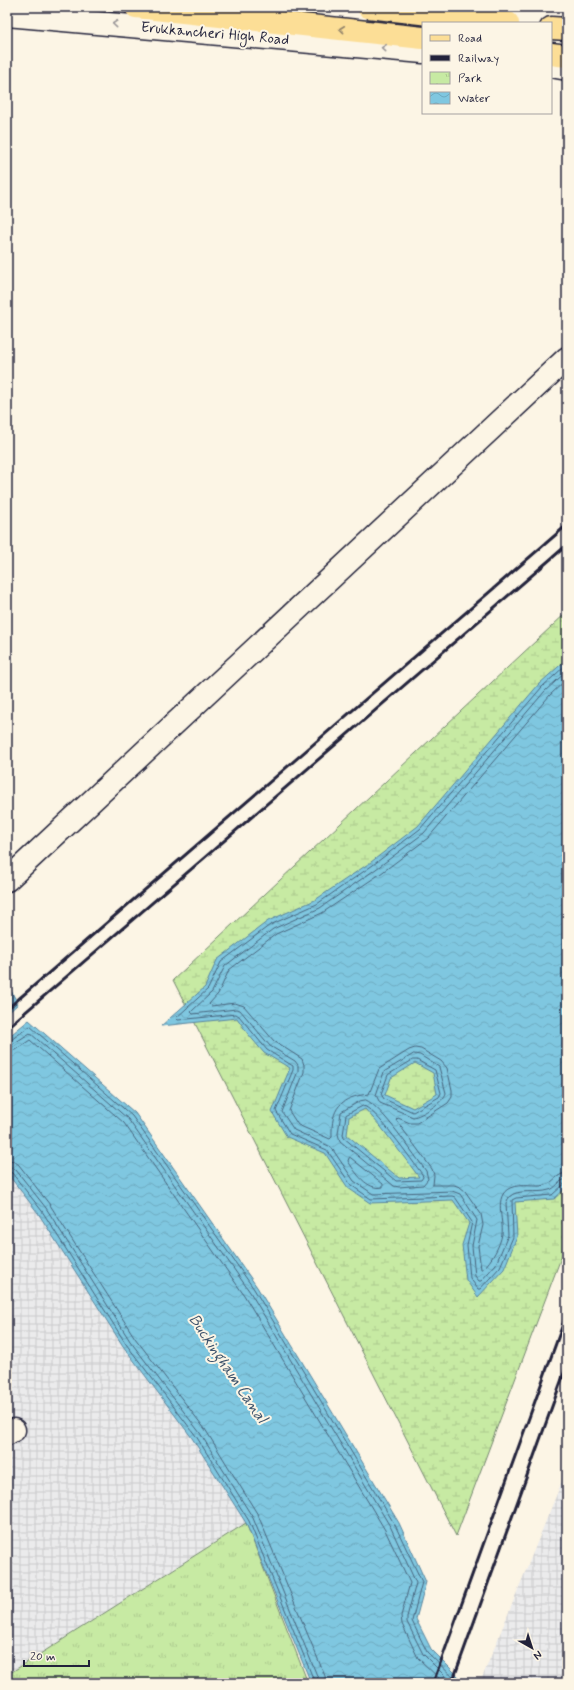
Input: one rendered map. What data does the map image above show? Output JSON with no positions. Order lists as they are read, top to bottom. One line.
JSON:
{"streets":{"street":["Erukkancheri High Road"]},"one_way":["Erukkancheri High Road"],"water":["Buckingham Canal"],"legend":["Road","Railway","Park","Water"],"scale_bar":"20 m","north":"bottom right"}
